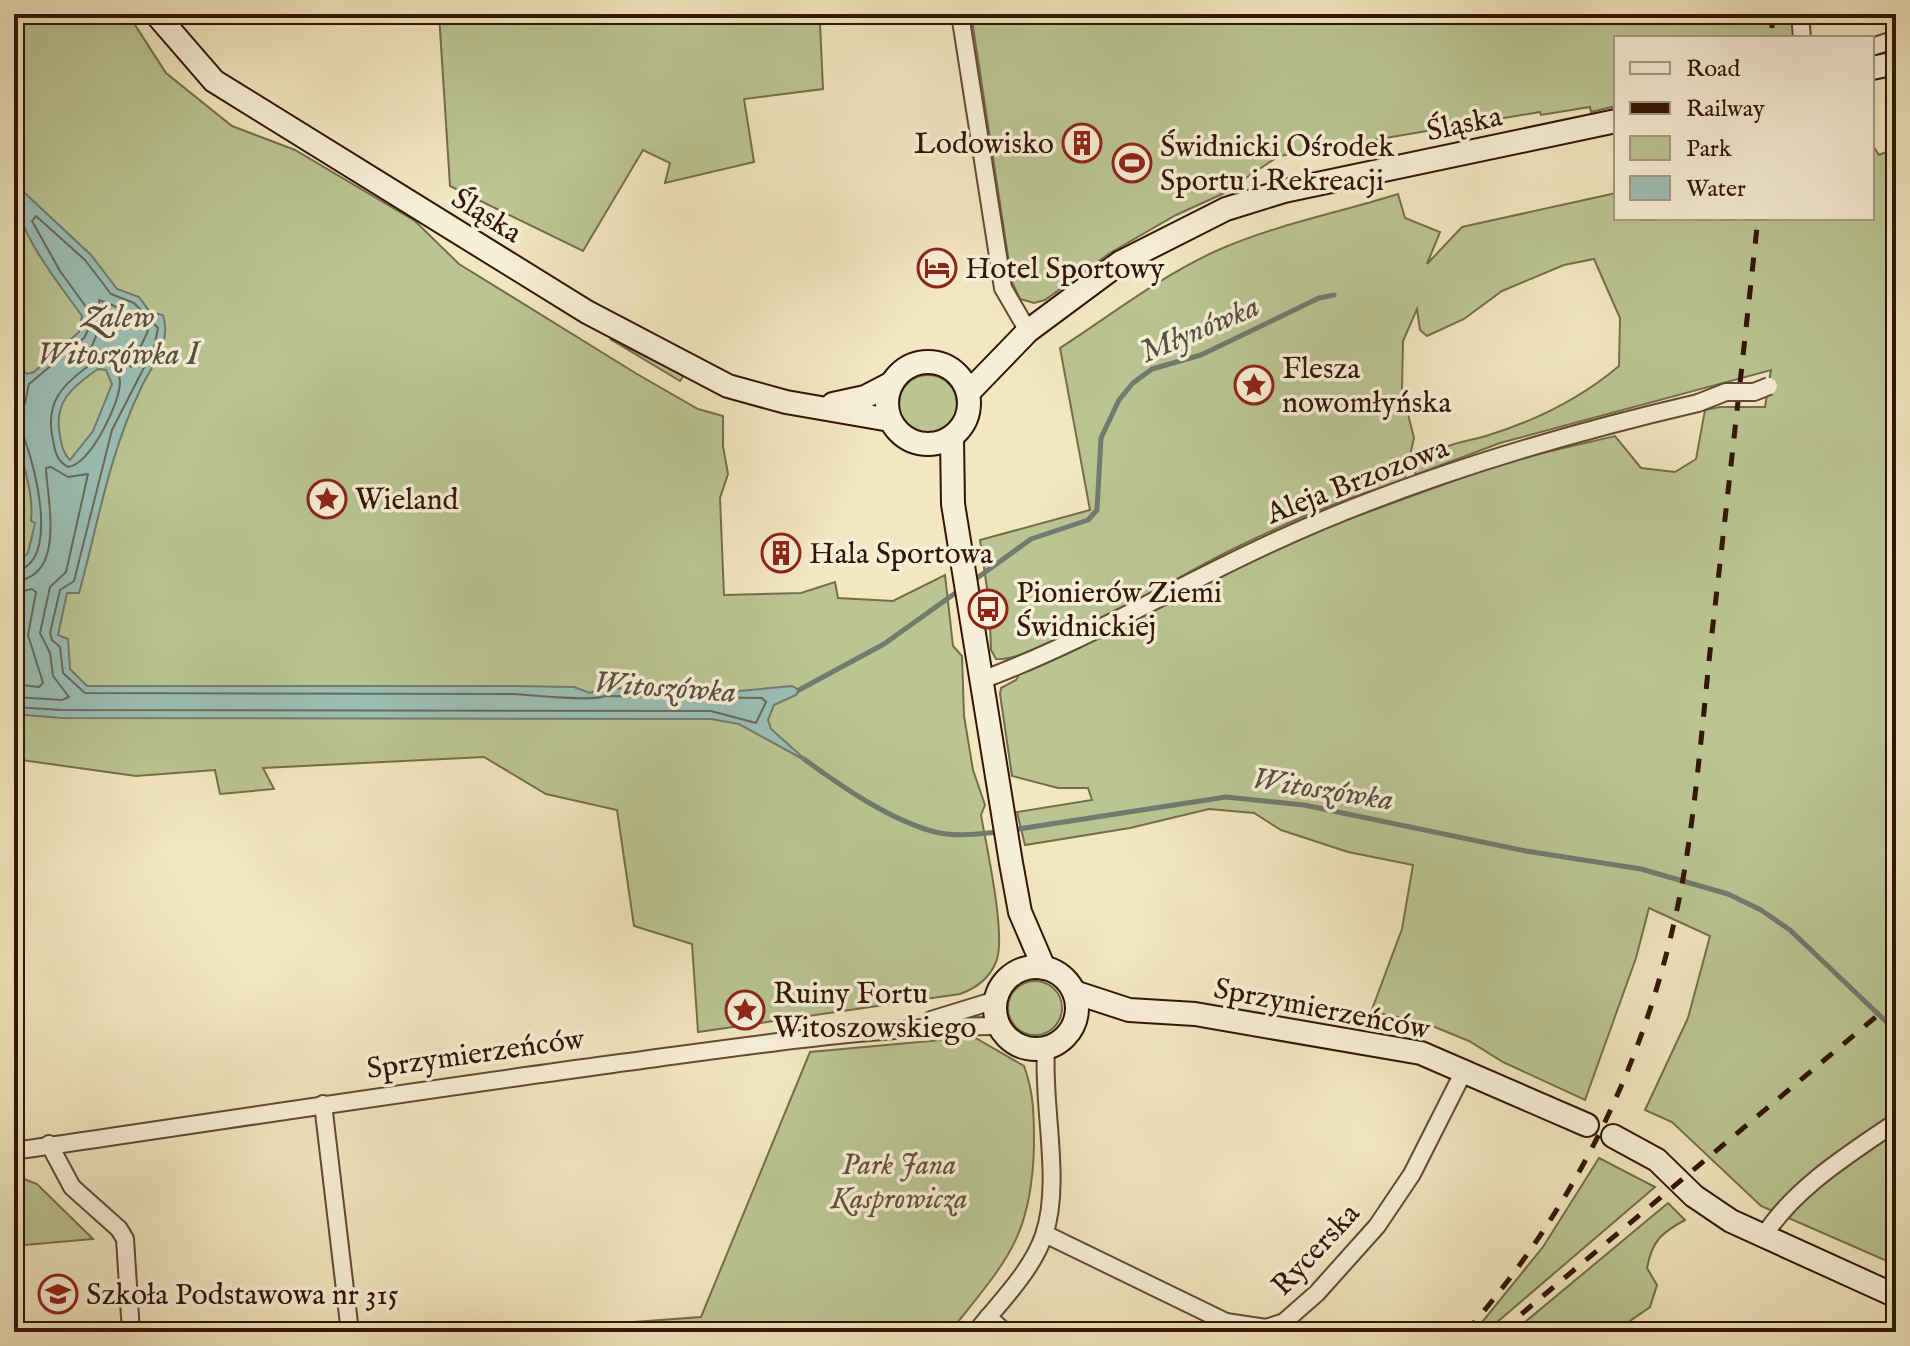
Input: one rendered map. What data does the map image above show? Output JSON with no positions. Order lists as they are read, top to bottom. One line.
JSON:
{"streets":{"street":["Śląska","Aleja Brzozowa","Sprzymierzeńców","Rycerska"]},"crossings":[["Sprzymierzeńców","Rycerska"]],"water":["Zalew Witoszówka I","Młynówka","Witoszówka"],"parks":["Park Jana Kasprowicza"],"places":{"building":["Lodowisko","Hala Sportowa"],"sports":["Świdnicki Ośrodek Sportu i Rekreacji"],"hotel":["Hotel Sportowy"],"place":["Flesza nowomłyńska","Wieland","Ruiny Fortu Witoszowskiego"],"bus stop":["Pionierów Ziemi Świdnickiej"],"school or university":["Szkoła Podstawowa nr 315"]},"legend":["Road","Railway","Park","Water"]}
